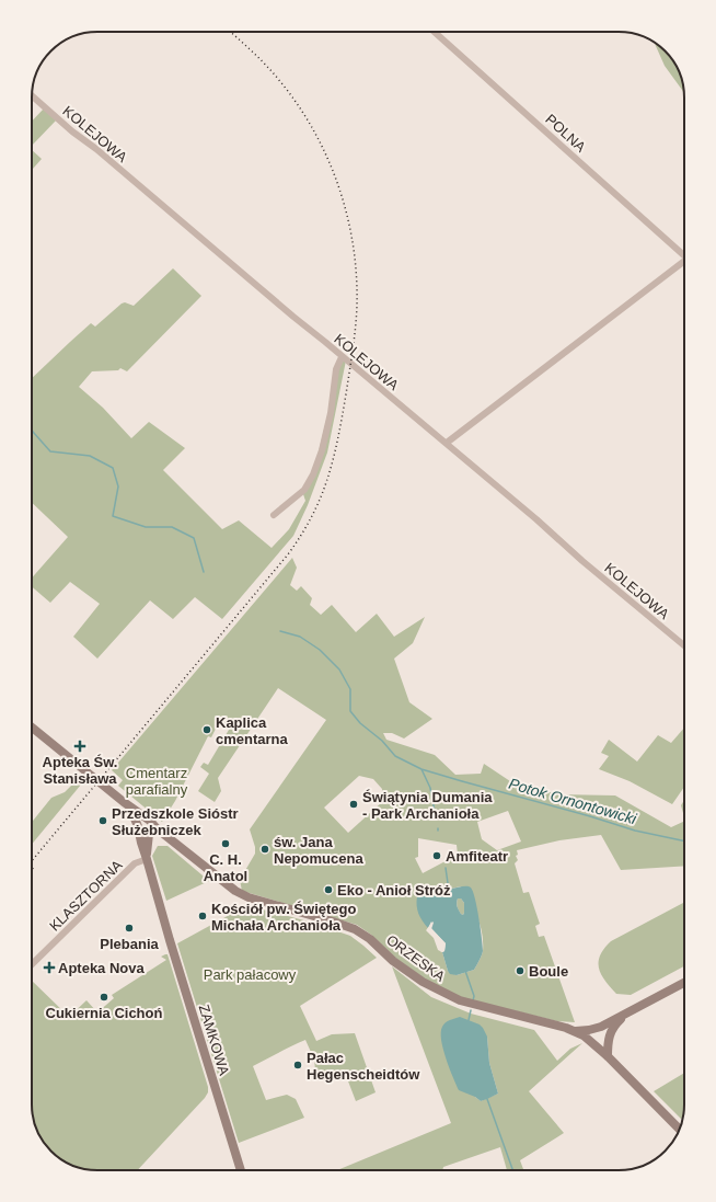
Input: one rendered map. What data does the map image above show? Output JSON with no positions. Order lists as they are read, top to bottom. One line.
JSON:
{"streets":{"street":["POLNA","KOLEJOWA","KLASZTORNA","ORZESKA","ZAMKOWA"]},"crossings":[["POLNA","KOLEJOWA"],["KLASZTORNA","ZAMKOWA"],["ORZESKA","ZAMKOWA"]],"water":["Potok Ornontowicki"],"parks":["Cmentarz parafialny","Park pałacowy"],"places":{"other":["Kaplica cmentarna","Świątynia Dumania - Park Archanioła","Przedszkole Sióstr Służebniczek","C. H. Anatol","św. Jana Nepomucena","Amfiteatr","Eko - Anioł Stróż","Kościół pw. Świętego Michała Archanioła","Plebania","Boule","Cukiernia Cichoń","Pałac Hegenscheidtów"],"health":["Apteka Św. Stanisława","Apteka Nova"]}}
